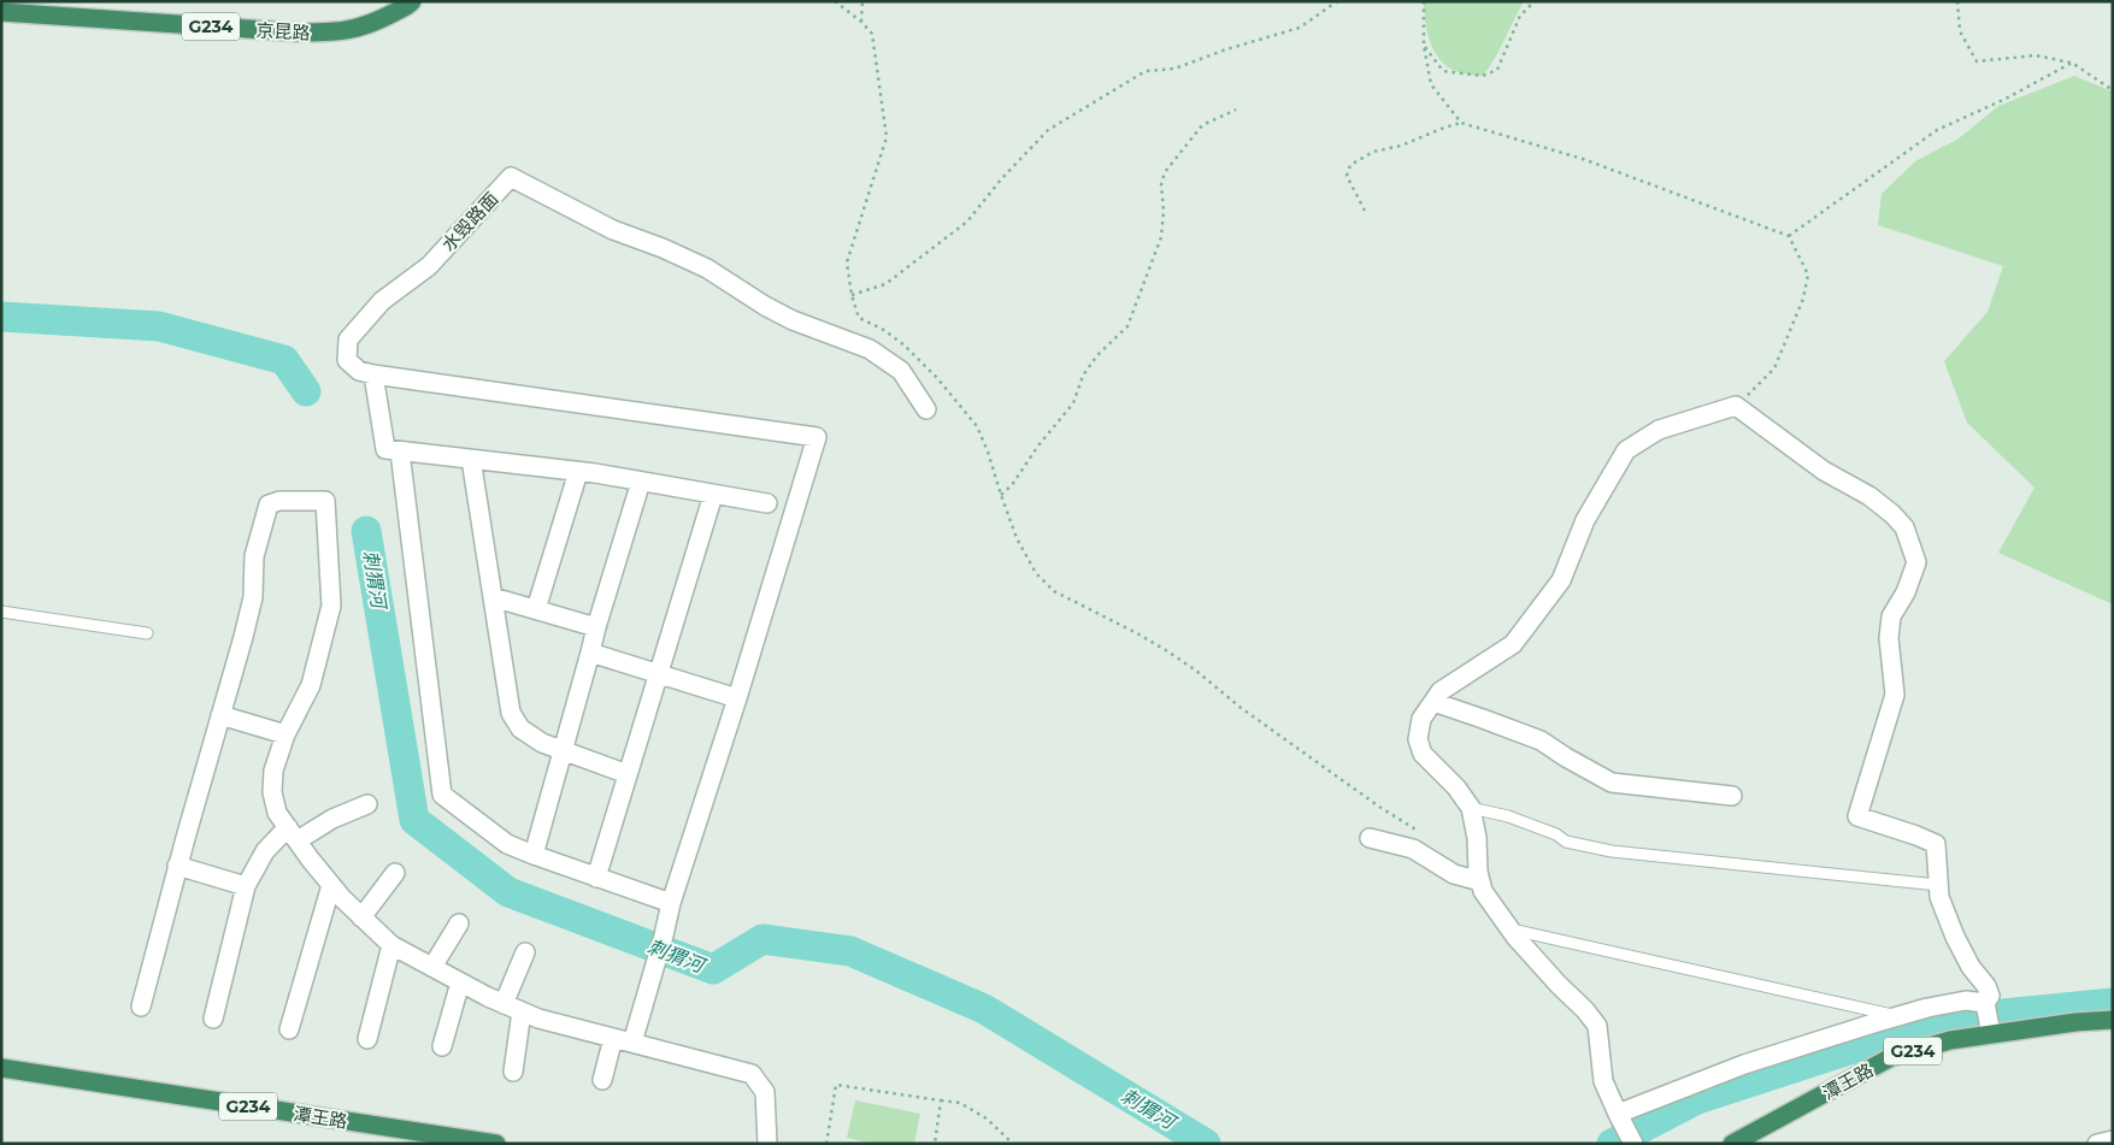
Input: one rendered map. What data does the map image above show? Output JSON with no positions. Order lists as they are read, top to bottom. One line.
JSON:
{"streets":{"highway":["G234","京昆路","潭王路"],"street":["水毁路面"]},"water":["刺猬河"]}
